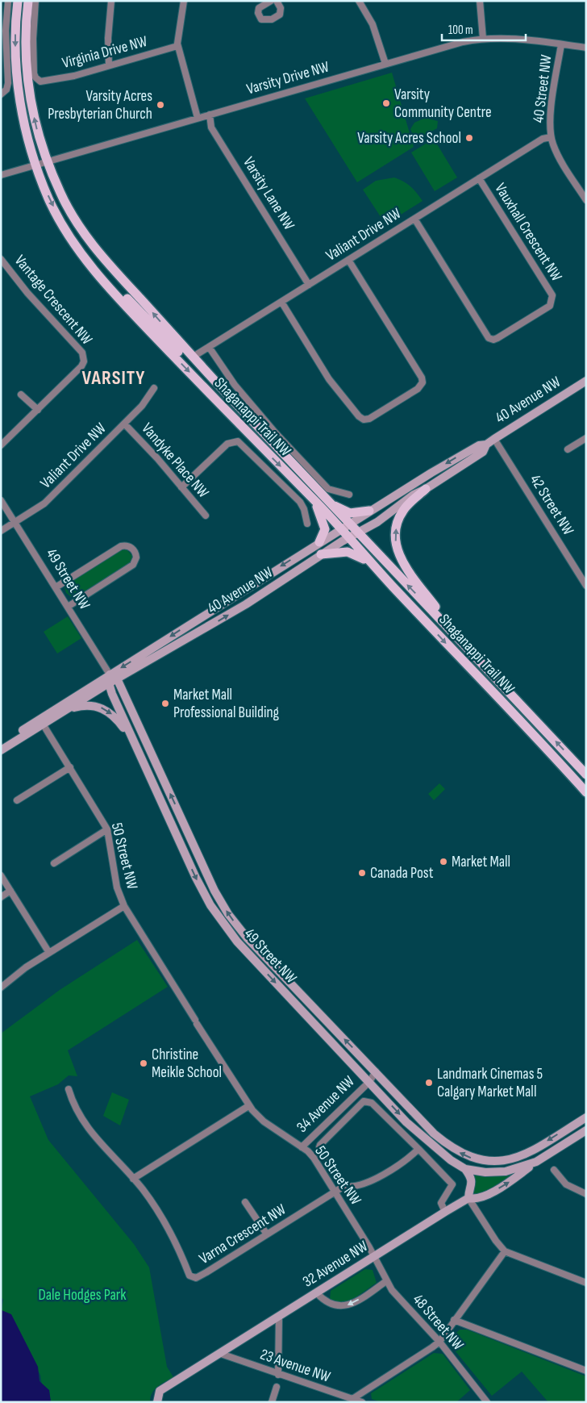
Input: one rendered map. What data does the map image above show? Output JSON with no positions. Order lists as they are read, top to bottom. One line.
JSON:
{"streets":{"main road":["Shaganappi Trail NW"],"street":["Virginia Drive NW","Varsity Drive NW","40 Street NW","Varsity Lane NW","Vauxhall Crescent NW","Valiant Drive NW","Vantage Crescent NW","40 Avenue NW","Vandyke Place NW","42 Street NW","49 Street NW","50 Street NW","34 Avenue NW","Varna Crescent NW","32 Avenue NW","48 Street NW","23 Avenue NW"]},"crossings":[["Varsity Drive NW","40 Street NW"],["Varsity Drive NW","Varsity Lane NW"],["Varsity Drive NW","Shaganappi Trail NW"],["40 Street NW","Valiant Drive NW"],["Varsity Lane NW","Valiant Drive NW"],["Vauxhall Crescent NW","Valiant Drive NW"],["Valiant Drive NW","Shaganappi Trail NW"],["Valiant Drive NW","Vandyke Place NW"],["Valiant Drive NW","49 Street NW"],["40 Avenue NW","Shaganappi Trail NW"],["40 Avenue NW","42 Street NW"],["40 Avenue NW","49 Street NW"],["40 Avenue NW","50 Street NW"],["49 Street NW","34 Avenue NW"],["49 Street NW","32 Avenue NW"],["50 Street NW","34 Avenue NW"],["50 Street NW","Varna Crescent NW"],["50 Street NW","32 Avenue NW"],["50 Street NW","48 Street NW"],["32 Avenue NW","48 Street NW"],["32 Avenue NW","23 Avenue NW"]],"districts":["VARSITY"],"parks":["Dale Hodges Park"],"places":["Varsity Community Centre","Varsity Acres Presbyterian Church","Varsity Acres School","Market Mall Professional Building","Market Mall","Canada Post","Christine Meikle School","Landmark Cinemas 5 Calgary Market Mall"],"scale_bar":"100 m"}
